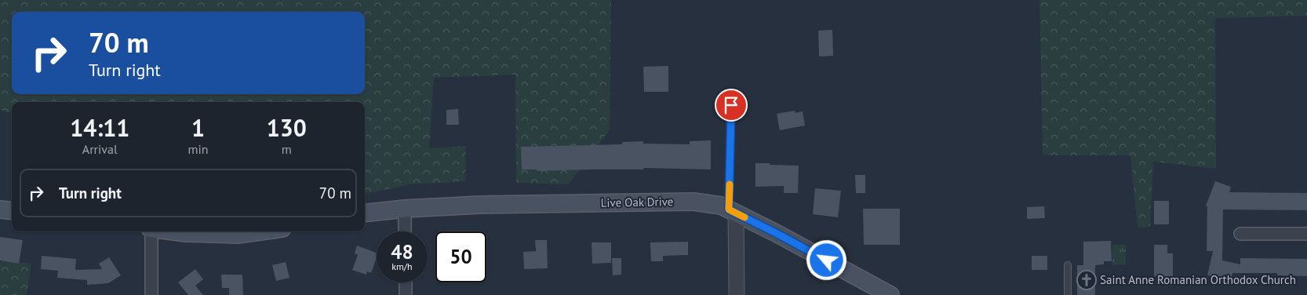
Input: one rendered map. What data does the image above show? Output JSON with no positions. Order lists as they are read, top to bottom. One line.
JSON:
{"streets":{"main road":["Live Oak Drive"]},"places":{"church":["Saint Anne Romanian Orthodox Church"]},"page":{"turn":["70 m","Turn right"],"eta":["14:11","Arrival","1","min","130","m"],"list":[{"name":"Turn right","value":"70 m"}],"speed":"48 km/h","limit":"50"}}
